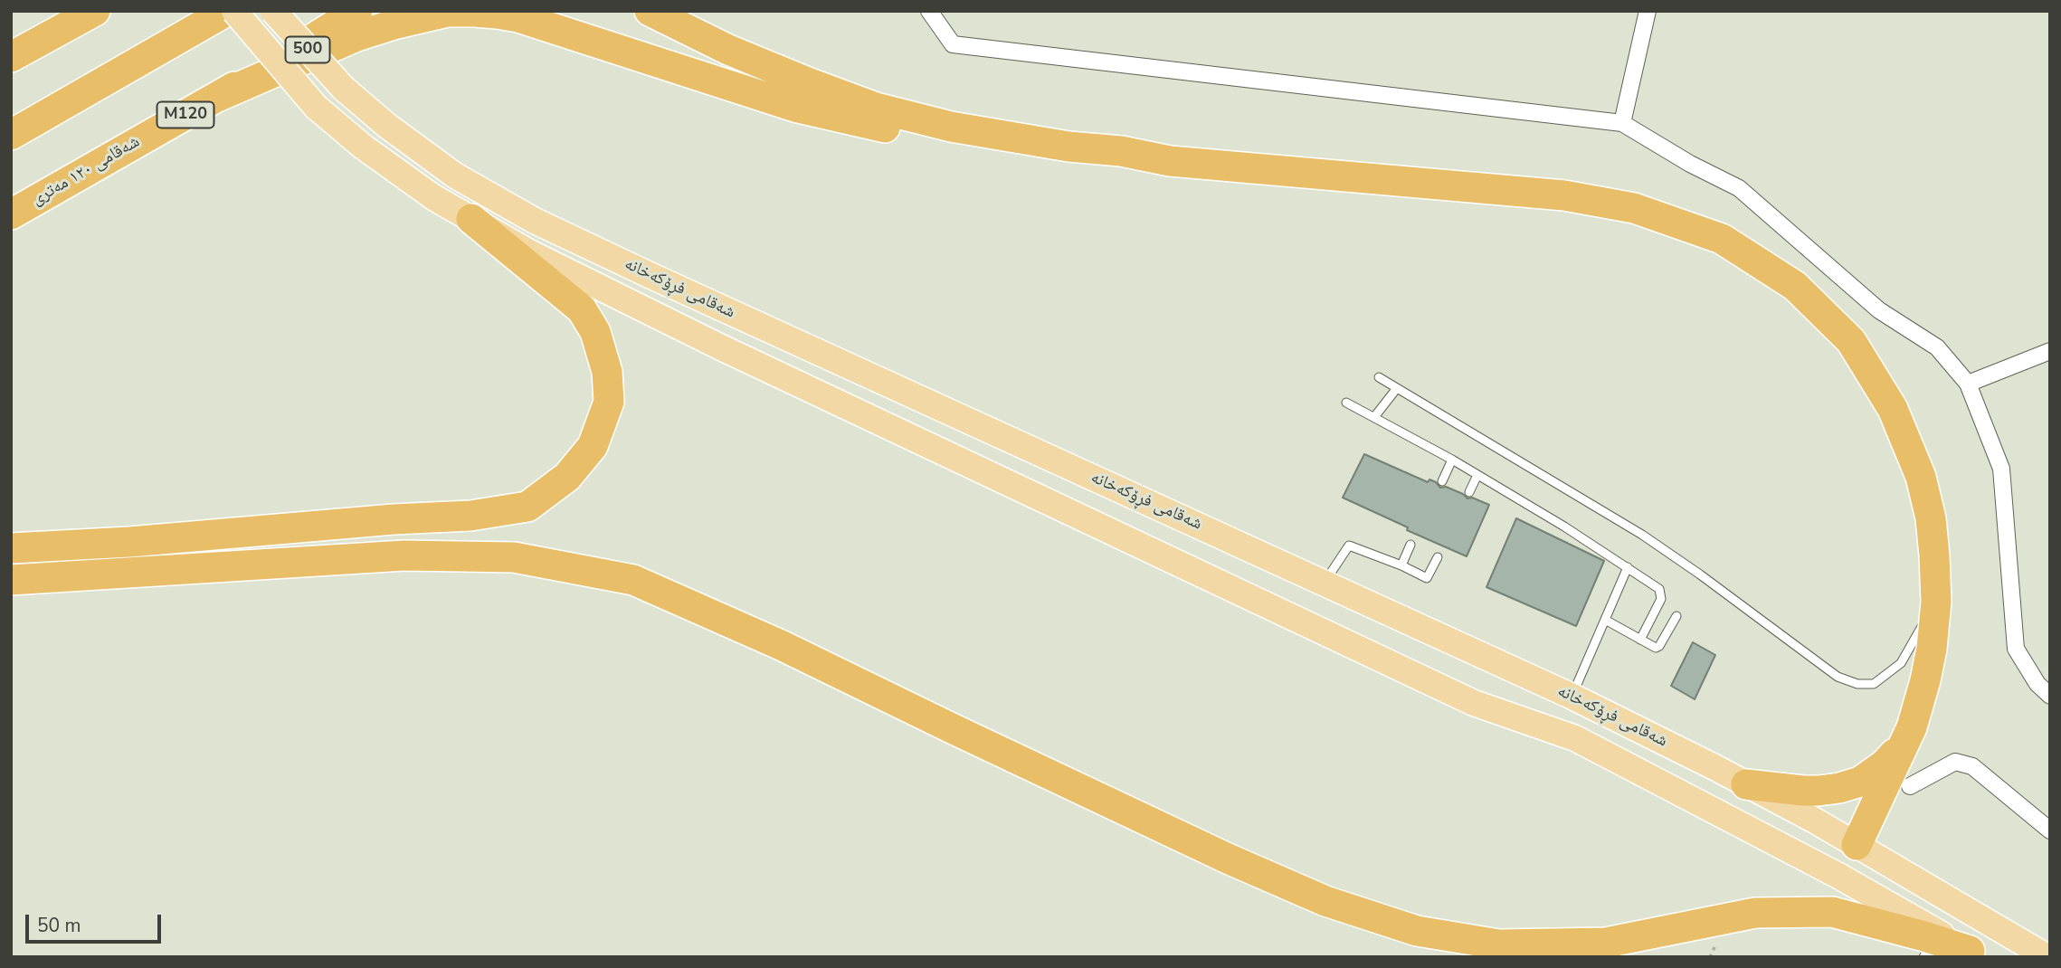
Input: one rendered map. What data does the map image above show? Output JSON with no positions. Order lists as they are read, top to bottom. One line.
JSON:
{"streets":{"highway":["M120","شەقامی ١٢٠ مەتری"],"main road":["500","شەقامی فڕۆکەخانە"]},"scale_bar":"50 m"}
